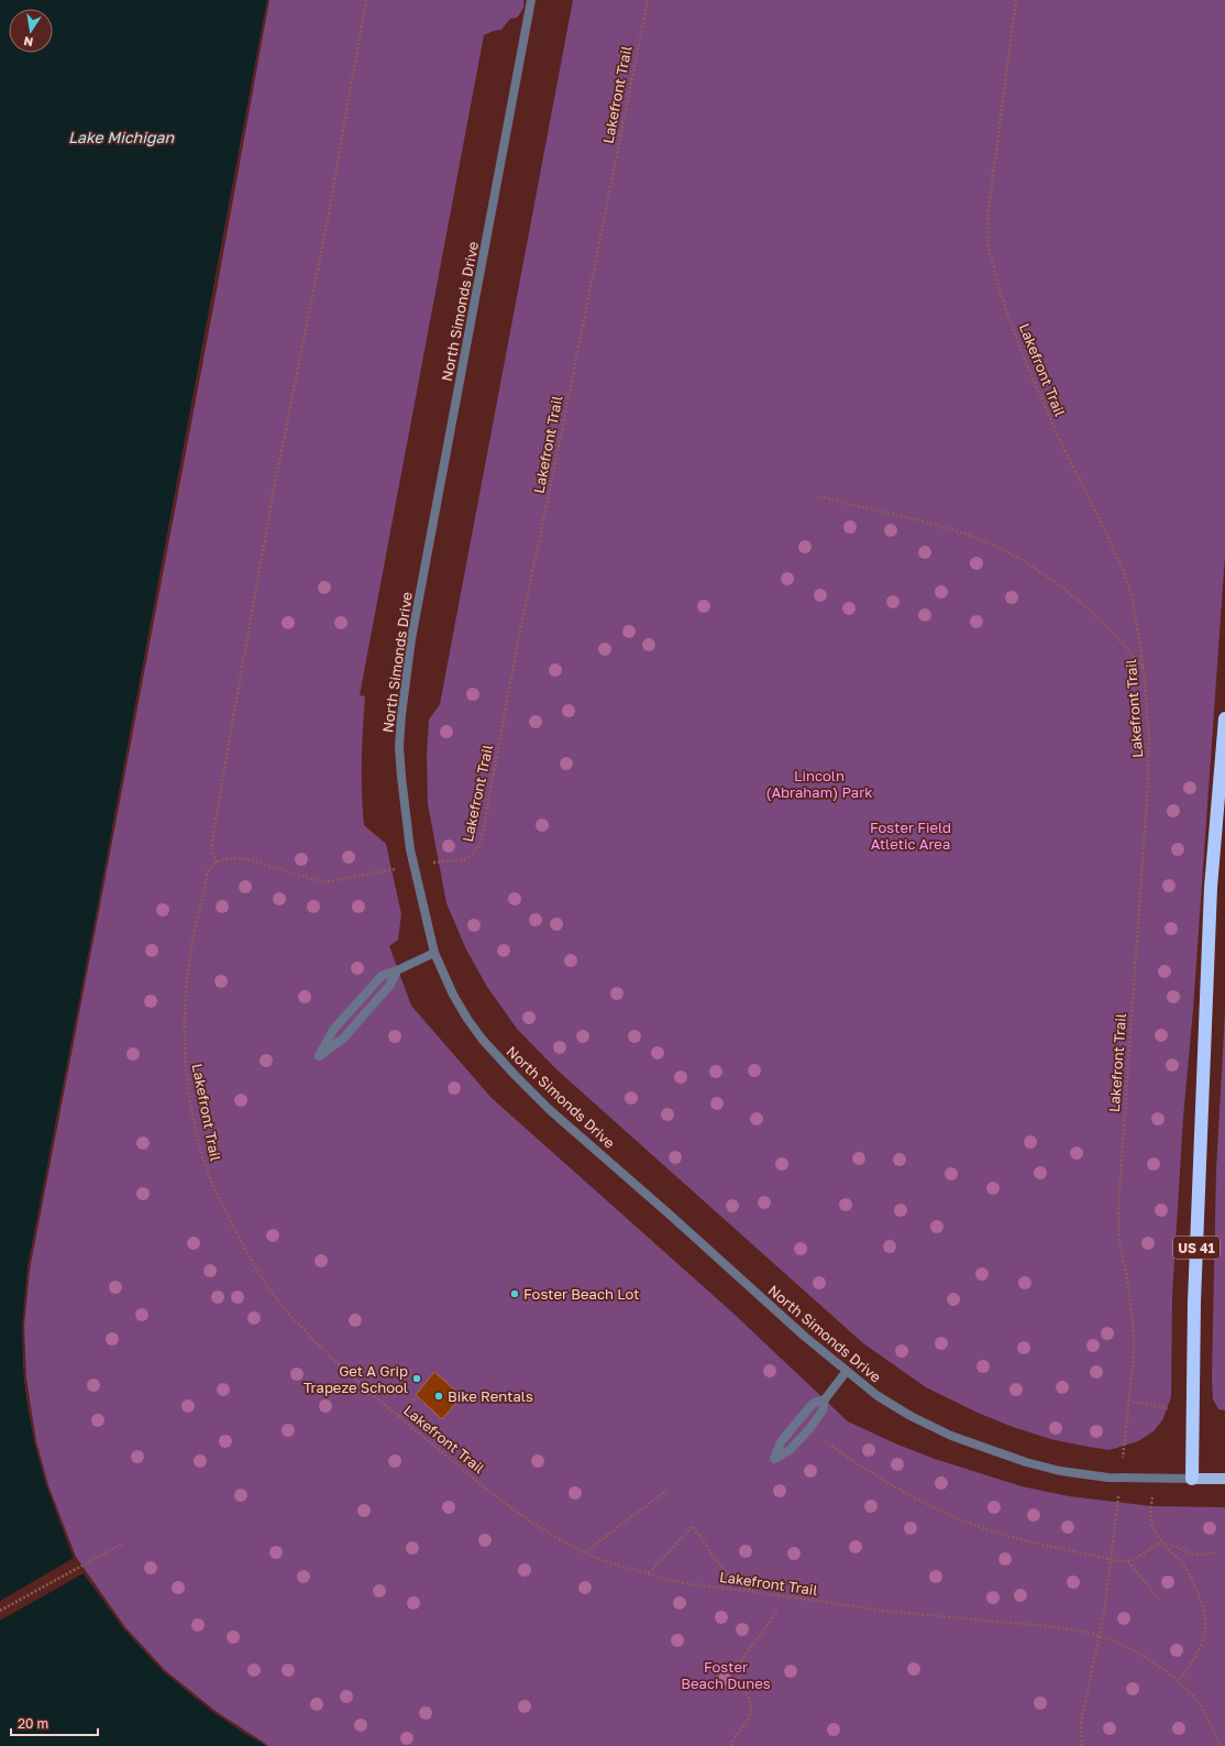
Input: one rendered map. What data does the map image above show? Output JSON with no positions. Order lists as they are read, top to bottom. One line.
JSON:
{"streets":{"highway":["US 41"],"lane":["North Simonds Drive"],"path":["Lakefront Trail"]},"crossings":[["North Simonds Drive","US 41"]],"water":["Lake Michigan"],"parks":["Lincoln (Abraham) Park","Foster Field Atletic Area","Foster Beach Dunes"],"places":["Foster Beach Lot","Get A Grip Trapeze School","Bike Rentals"],"scale_bar":"20 m","north":"bottom"}
